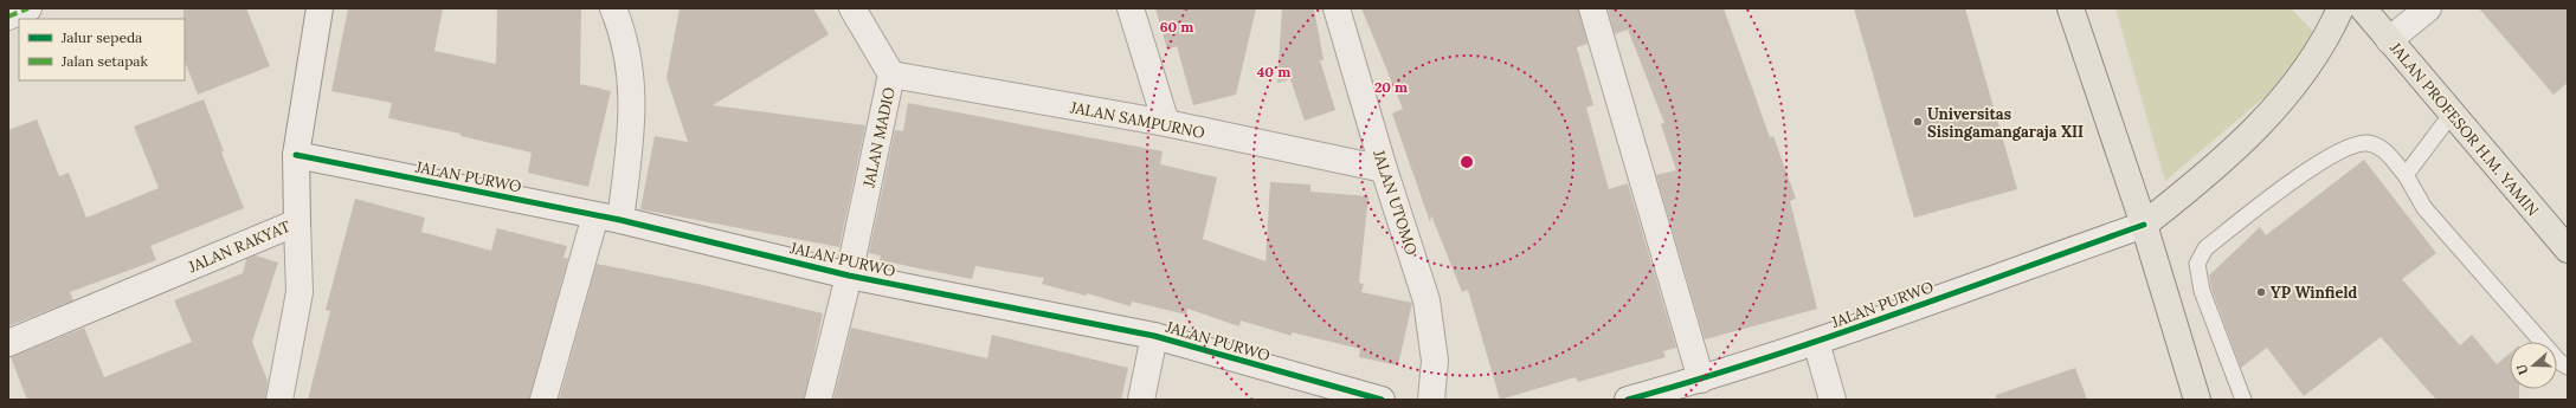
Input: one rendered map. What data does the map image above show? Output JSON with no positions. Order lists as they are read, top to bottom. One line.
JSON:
{"streets":{"main road":["JALAN PROFESOR H.M. YAMIN"],"street":["JALAN SAMPURNO","JALAN MADIO","JALAN PURWO","JALAN UTOMO","JALAN RAKYAT"]},"crossings":[["JALAN SAMPURNO","JALAN MADIO"],["JALAN SAMPURNO","JALAN UTOMO"],["JALAN MADIO","JALAN PURWO"],["JALAN PURWO","JALAN RAKYAT"]],"places":["Universitas Sisingamangaraja XII","YP Winfield"],"legend":["Jalur sepeda","Jalan setapak"],"north":"left","rings":["60 m","40 m","20 m"]}
